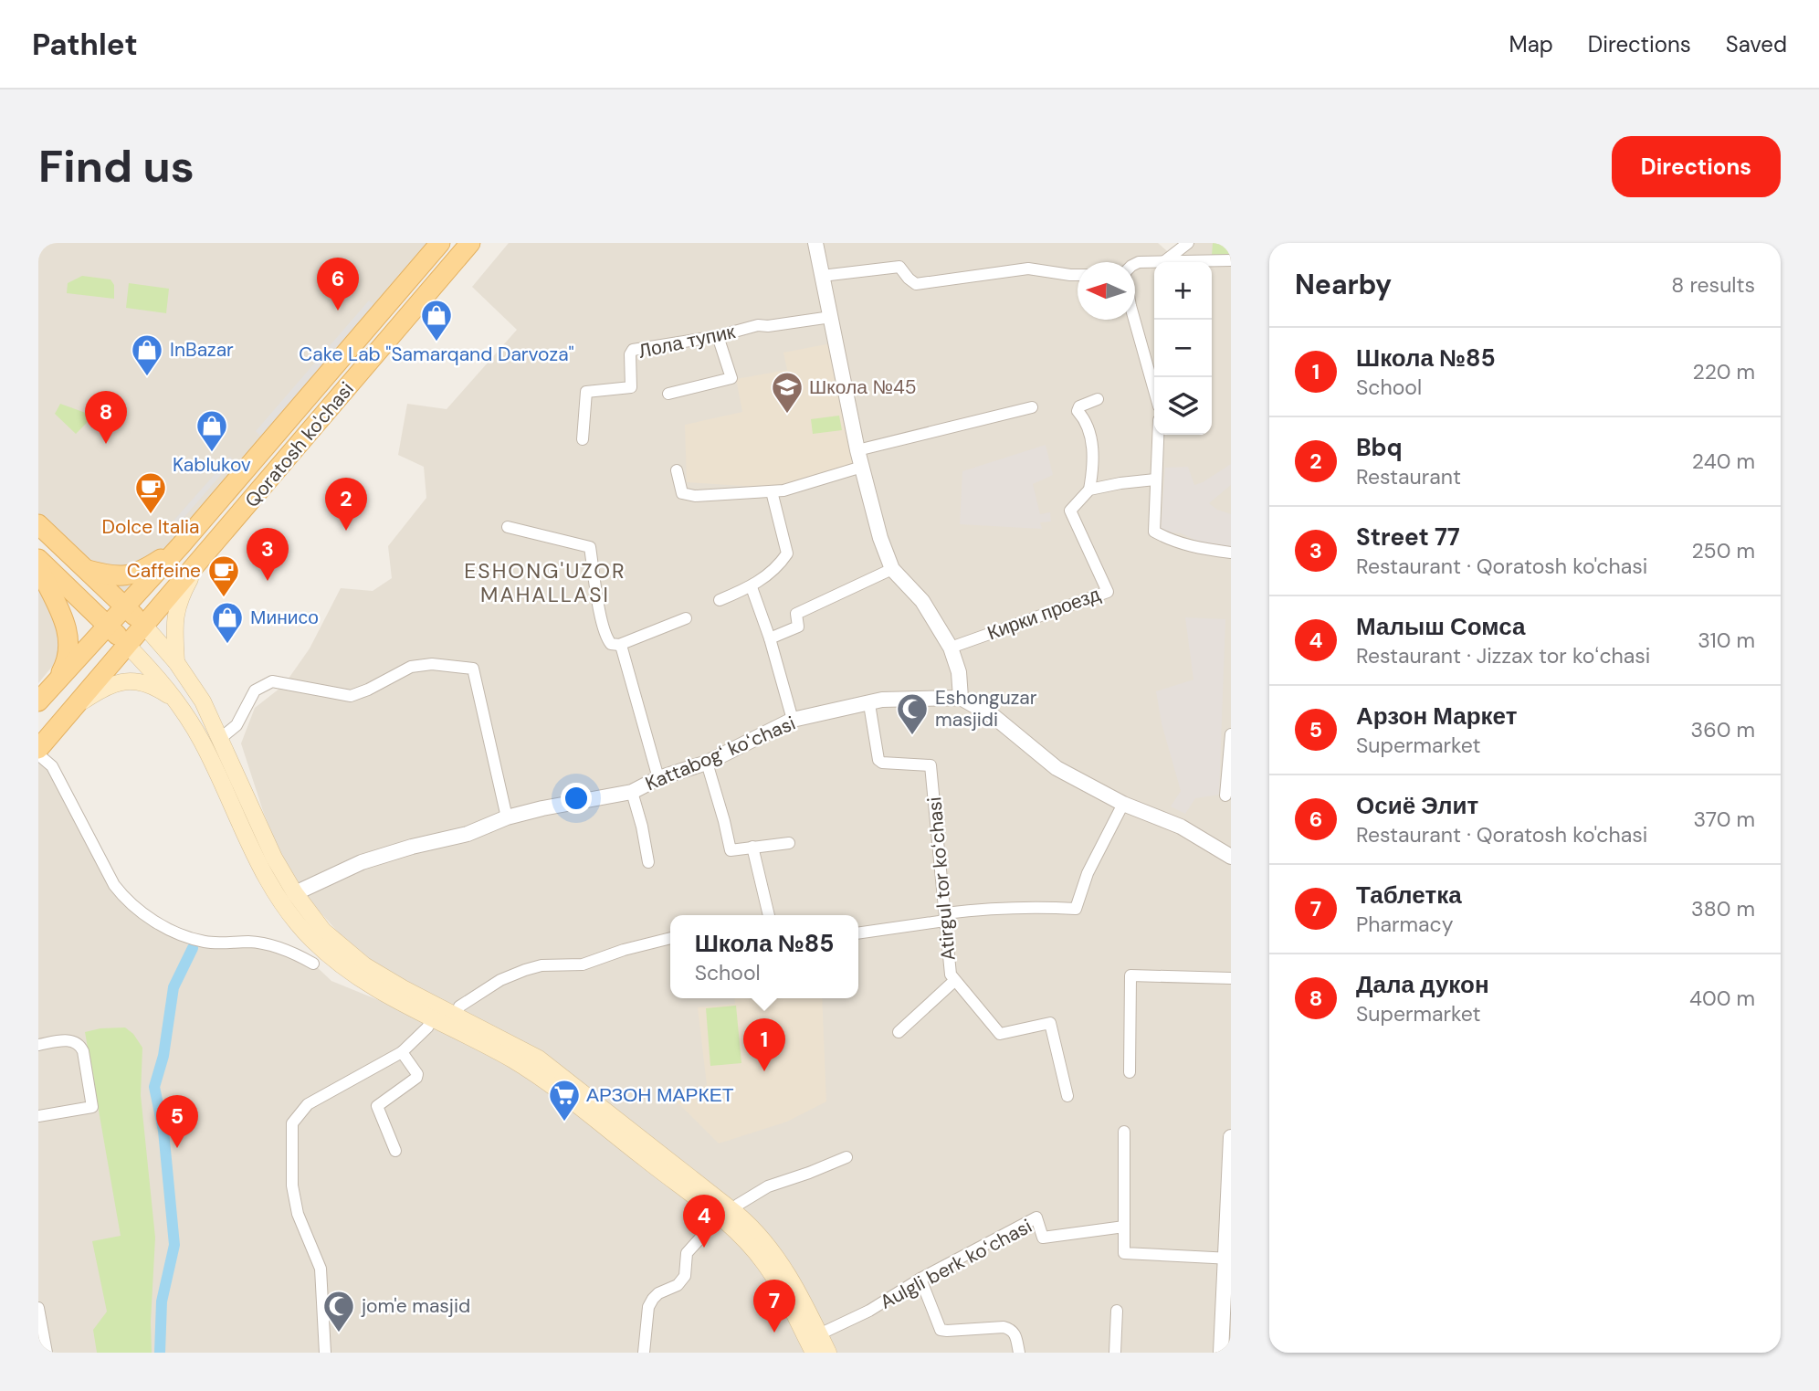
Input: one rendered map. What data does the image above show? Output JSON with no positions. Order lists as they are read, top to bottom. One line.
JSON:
{"streets":{"main road":["Qoratosh ko'chasi"],"street":["Лола тупик","Кирки проезд","Kattabogʻ koʻchasi","Atirgul tor koʻchasi","Aulgli berk koʻchasi"]},"crossings":[["Kattabogʻ koʻchasi","Atirgul tor koʻchasi"]],"districts":["ESHONG'UZOR MAHALLASI"],"places":{"shop":["Cake Lab \"Samarqand Darvoza\"","InBazar","Kablukov","Минисо"],"school or university":["Школа №45"],"cafe":["Dolce Italia","Caffeine"],"mosque":["Eshonguzar masjidi","jom'e masjid"],"supermarket":["АРЗОН МАРКЕТ"]},"north":"left","page":{"header":"Pathlet","nav":["Map","Directions","Saved"],"buttons":"Directions","title":"Find us","heading":["Nearby","8 results"],"pins":["6","8","2","3","1","5","4","7"],"map_buttons":["+","−"],"list":[{"mark":"1","name":"Школа №85","note":"School","value":"220 m"},{"mark":"2","name":"Bbq","note":"Restaurant","value":"240 m"},{"mark":"3","name":"Street 77","note":"Restaurant · Qoratosh ko'chasi","value":"250 m"},{"mark":"4","name":"Малыш Сомса","note":"Restaurant · Jizzax tor koʻchasi","value":"310 m"},{"mark":"5","name":"Арзон Маркет","note":"Supermarket","value":"360 m"},{"mark":"6","name":"Осиё Элит","note":"Restaurant · Qoratosh ko'chasi","value":"370 m"},{"mark":"7","name":"Таблетка","note":"Pharmacy","value":"380 m"},{"mark":"8","name":"Дала дукон","note":"Supermarket","value":"400 m"}],"popup":["Школа №85","School"]}}
